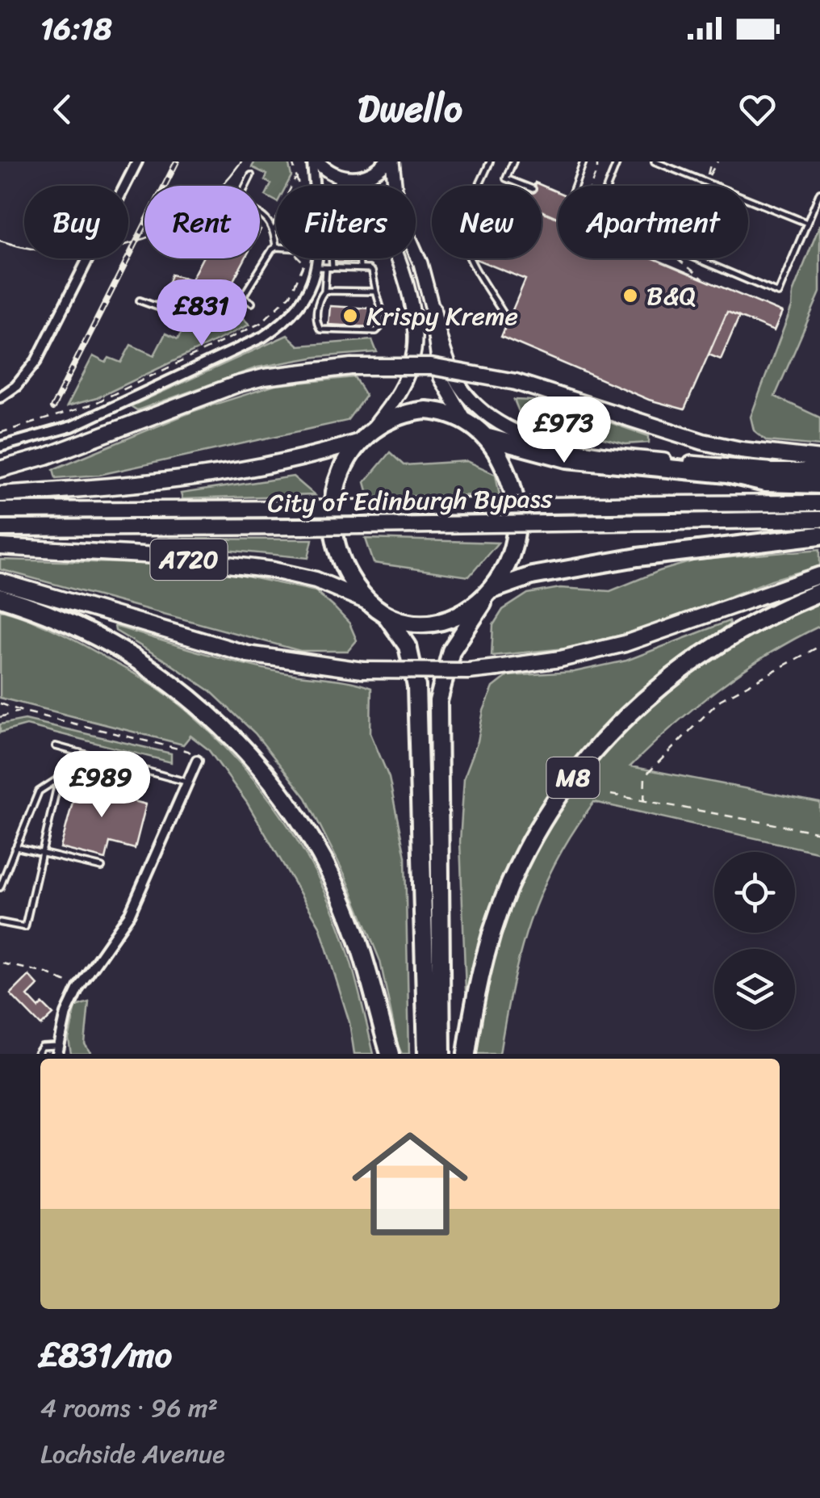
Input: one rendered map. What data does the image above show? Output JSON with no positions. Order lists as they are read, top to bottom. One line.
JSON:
{"streets":{"highway":["M8"],"main road":["City of Edinburgh Bypass","A720"]},"places":["B&Q","Krispy Kreme"],"page":{"status":"16:18","header":"Dwello","chip":["Buy","Rent","Filters","New","Apartment"],"price":["£831","£973","£989"],"list":[{"name":"£831/mo","note":"4 rooms · 96 m² · Lochside Avenue"}]}}
